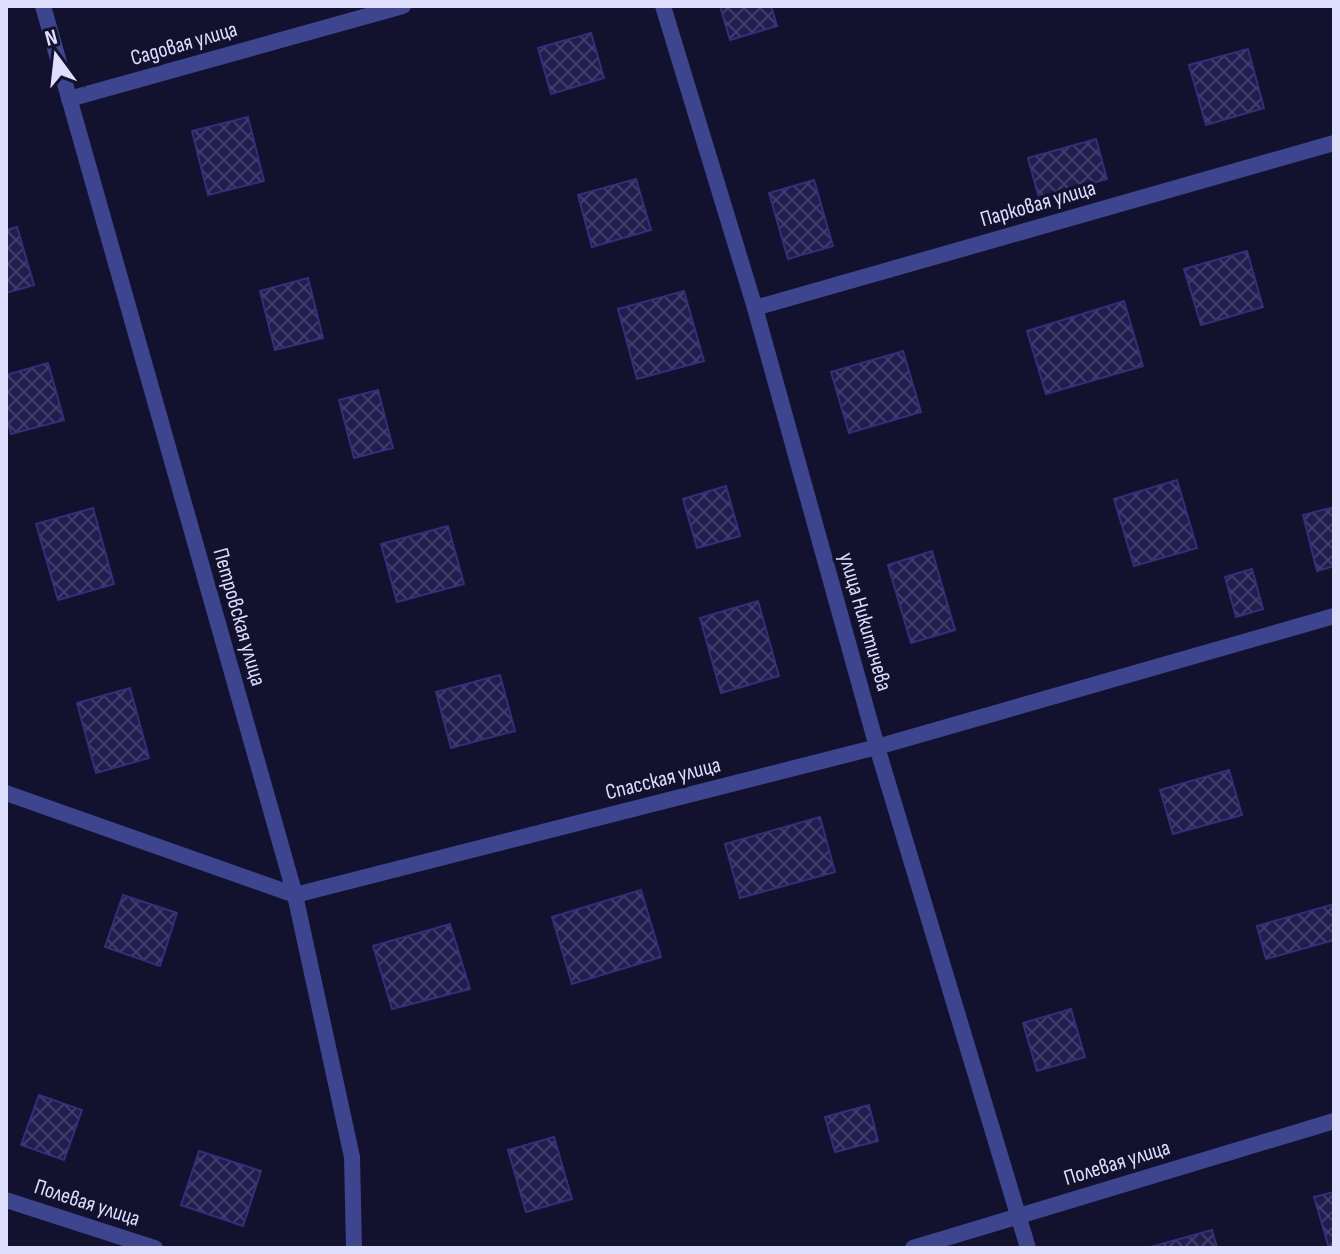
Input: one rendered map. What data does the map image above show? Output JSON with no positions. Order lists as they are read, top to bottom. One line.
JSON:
{"streets":{"street":["Садовая улица","Парковая улица","Петровская улица","улица Никитичева","Спасская улица","Полевая улица"]},"crossings":[["Садовая улица","Петровская улица"],["Парковая улица","улица Никитичева"],["Петровская улица","Спасская улица"],["улица Никитичева","Спасская улица"],["улица Никитичева","Полевая улица"]],"north":"top"}
